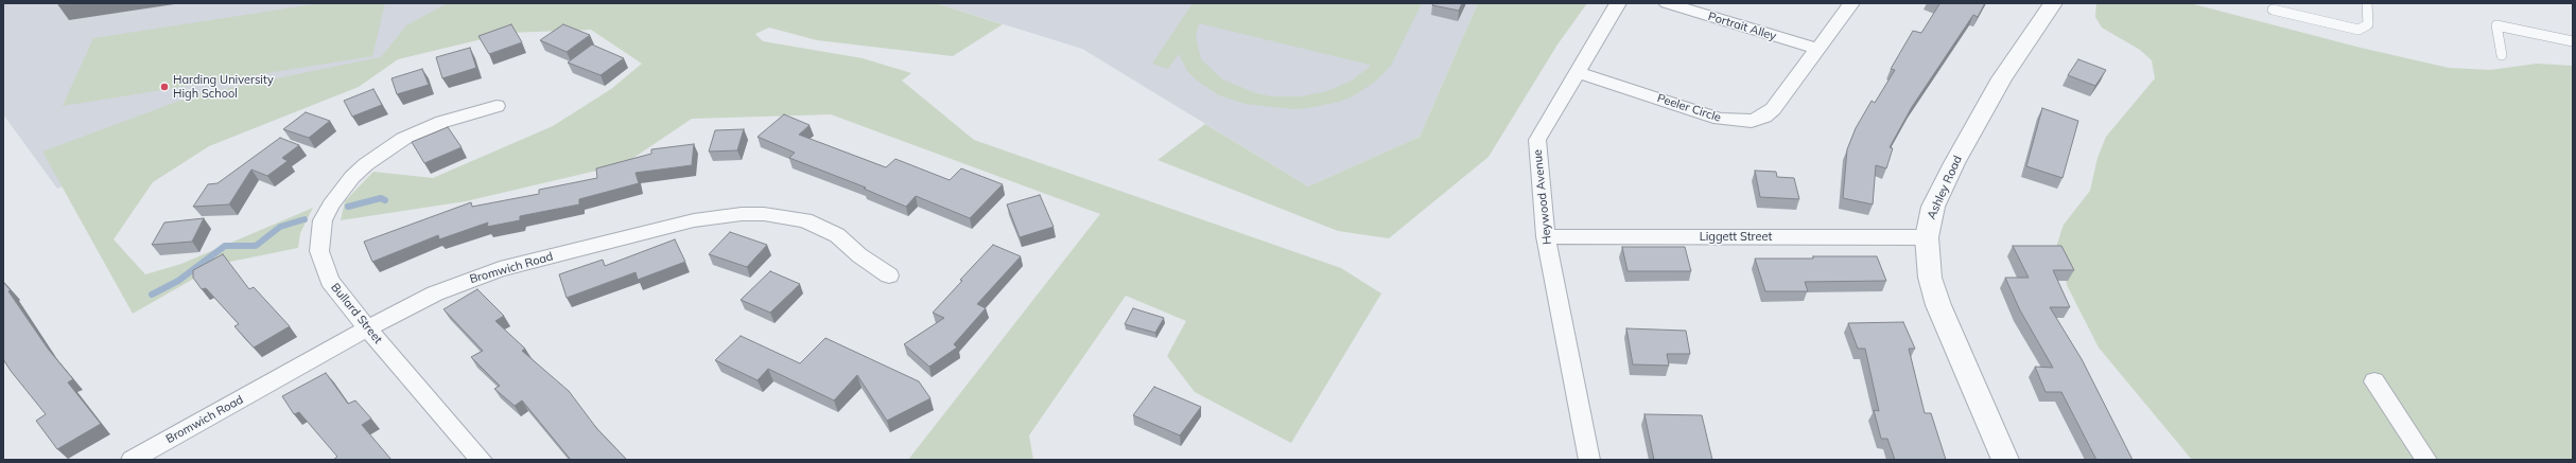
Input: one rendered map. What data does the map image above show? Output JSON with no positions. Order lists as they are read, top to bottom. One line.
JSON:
{"streets":{"street":["Portrait Alley","Peeler Circle","Ashley Road","Heywood Avenue","Liggett Street","Bromwich Road","Bullard Street"]},"crossings":[["Portrait Alley","Peeler Circle"],["Peeler Circle","Heywood Avenue"],["Ashley Road","Liggett Street"],["Heywood Avenue","Liggett Street"],["Bromwich Road","Bullard Street"]],"places":["Harding University High School"]}
